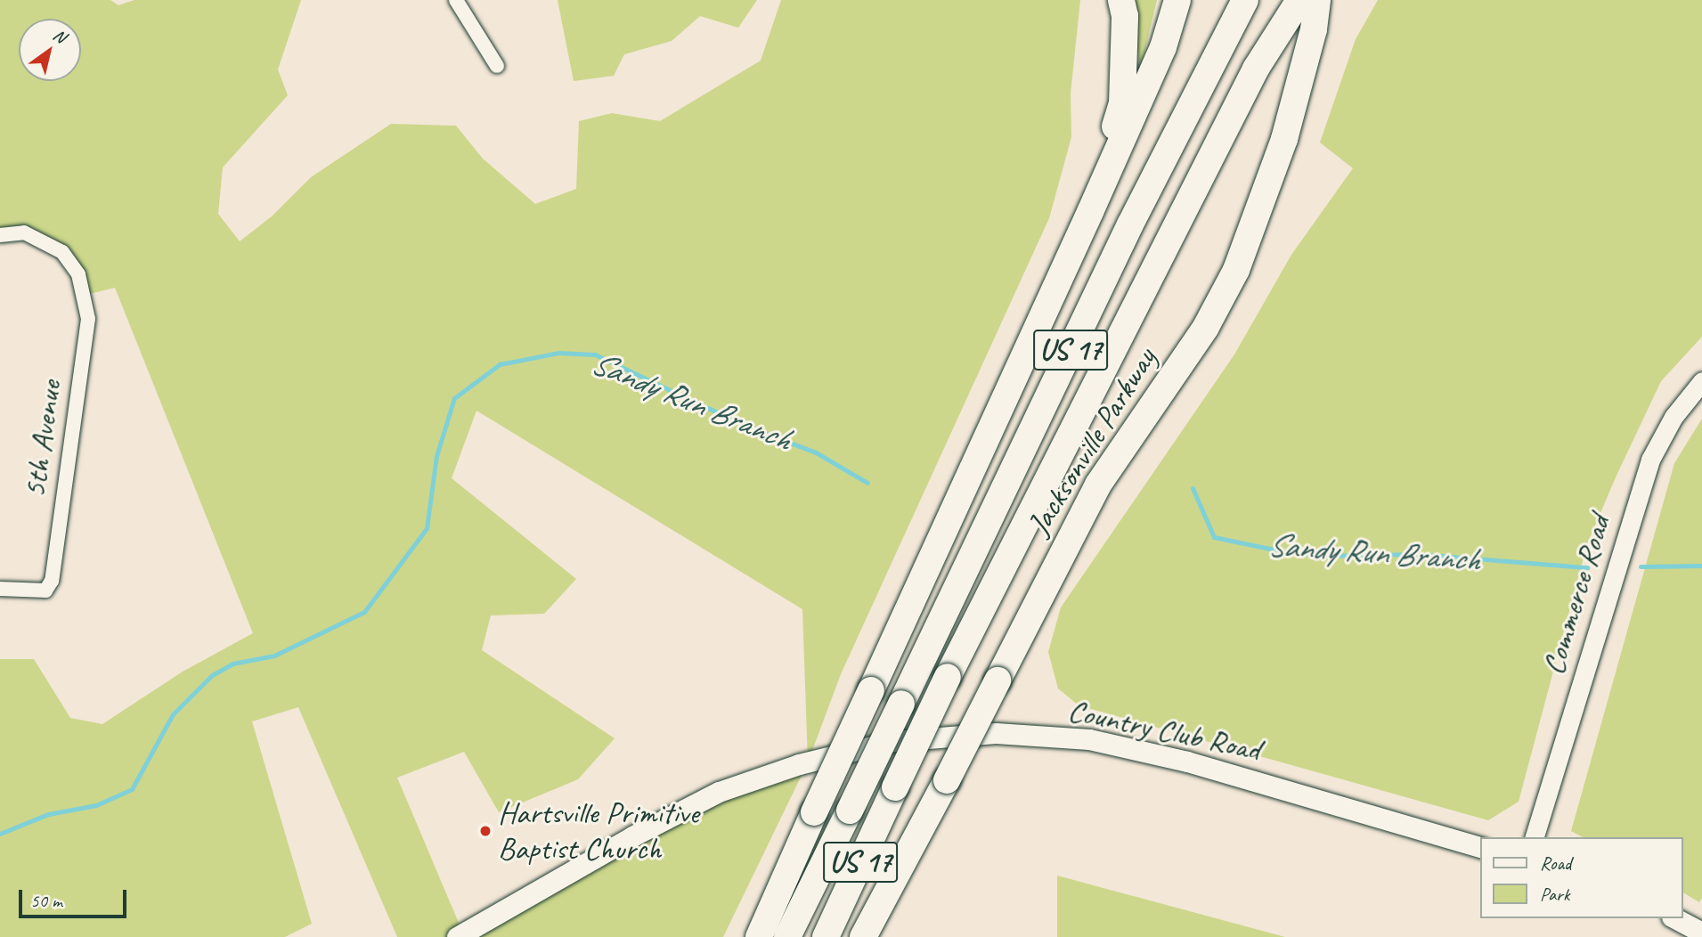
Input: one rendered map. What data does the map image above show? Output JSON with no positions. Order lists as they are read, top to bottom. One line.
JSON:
{"streets":{"highway":["US 17","Jacksonville Parkway"],"main road":["Country Club Road"],"street":["5th Avenue","Commerce Road"]},"water":["Sandy Run Branch"],"places":["Hartsville Primitive Baptist Church"],"legend":["Road","Park"],"scale_bar":"50 m","north":"top right"}
